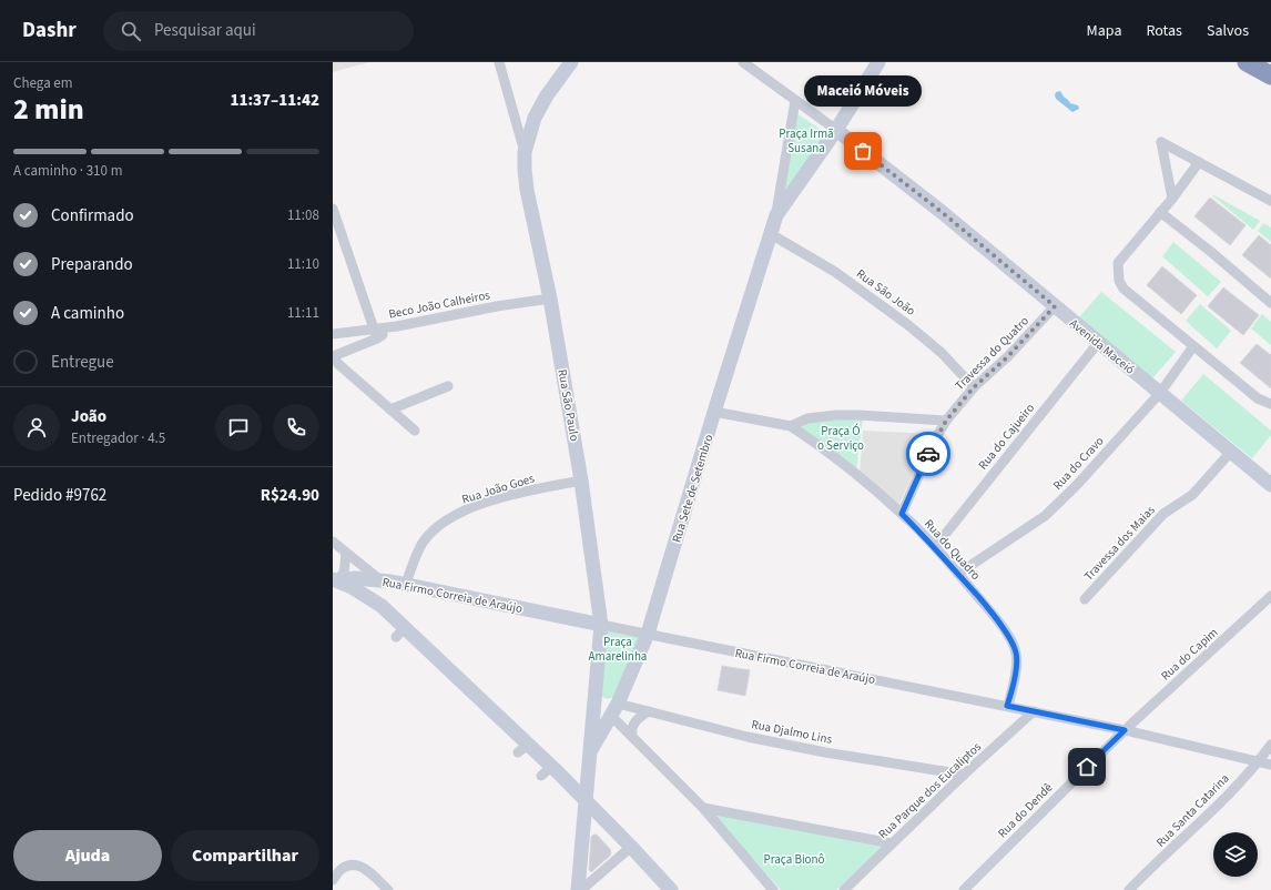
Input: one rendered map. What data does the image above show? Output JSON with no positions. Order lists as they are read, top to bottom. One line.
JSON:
{"streets":{"street":["Rua São João","Beco João Calheiros","Avenida Maceió","Travessa do Quatro","Rua São Paulo","Rua do Cajueiro","Rua do Cravo","Rua João Goes","Rua Sete de Setembro","Travessa dos Maias","Rua do Quadro","Rua Firmo Correia de Araújo","Rua do Capim","Rua Djalmo Lins","Rua Parque dos Eucaliptos","Rua do Dendê","Rua Santa Catarina"]},"crossings":[["Rua São João","Travessa do Quatro"],["Rua São João","Rua Sete de Setembro"],["Beco João Calheiros","Rua São Paulo"],["Avenida Maceió","Travessa do Quatro"],["Avenida Maceió","Rua do Cajueiro"],["Avenida Maceió","Rua do Cravo"],["Avenida Maceió","Rua Sete de Setembro"],["Avenida Maceió","Travessa dos Maias"],["Travessa do Quatro","Rua do Quadro"],["Rua São Paulo","Rua João Goes"],["Rua São Paulo","Rua Sete de Setembro"],["Rua São Paulo","Rua Firmo Correia de Araújo"],["Rua do Cajueiro","Rua do Quadro"],["Rua do Cravo","Rua do Quadro"],["Rua João Goes","Rua Firmo Correia de Araújo"],["Rua Sete de Setembro","Rua Firmo Correia de Araújo"],["Rua Sete de Setembro","Rua Djalmo Lins"],["Rua do Quadro","Rua Firmo Correia de Araújo"],["Rua Firmo Correia de Araújo","Rua do Capim"],["Rua Firmo Correia de Araújo","Rua Parque dos Eucaliptos"],["Rua Firmo Correia de Araújo","Rua do Dendê"],["Rua Firmo Correia de Araújo","Rua Santa Catarina"],["Rua do Capim","Rua do Dendê"],["Rua Djalmo Lins","Rua Parque dos Eucaliptos"]],"parks":["Praça Irmã Susana","Praça Ó o Serviço","Praça Amarelinha","Praça Bionô"],"places":["Maceió Móveis"],"page":{"header":"Dashr","search":"Pesquisar aqui","nav":["Mapa","Rotas","Salvos"],"heading":["2 min","Chega em","11:37–11:42"],"panel":["João","Entregador · 4.5","Pedido #9762","R$24.90"],"bubble":"Maceió Móveis","bar":"A caminho · 310 m","list":[["Confirmado","11:08"],["Preparando","11:10"],["A caminho","11:11"],"Entregue"],"buttons":["Ajuda","Compartilhar"]}}
